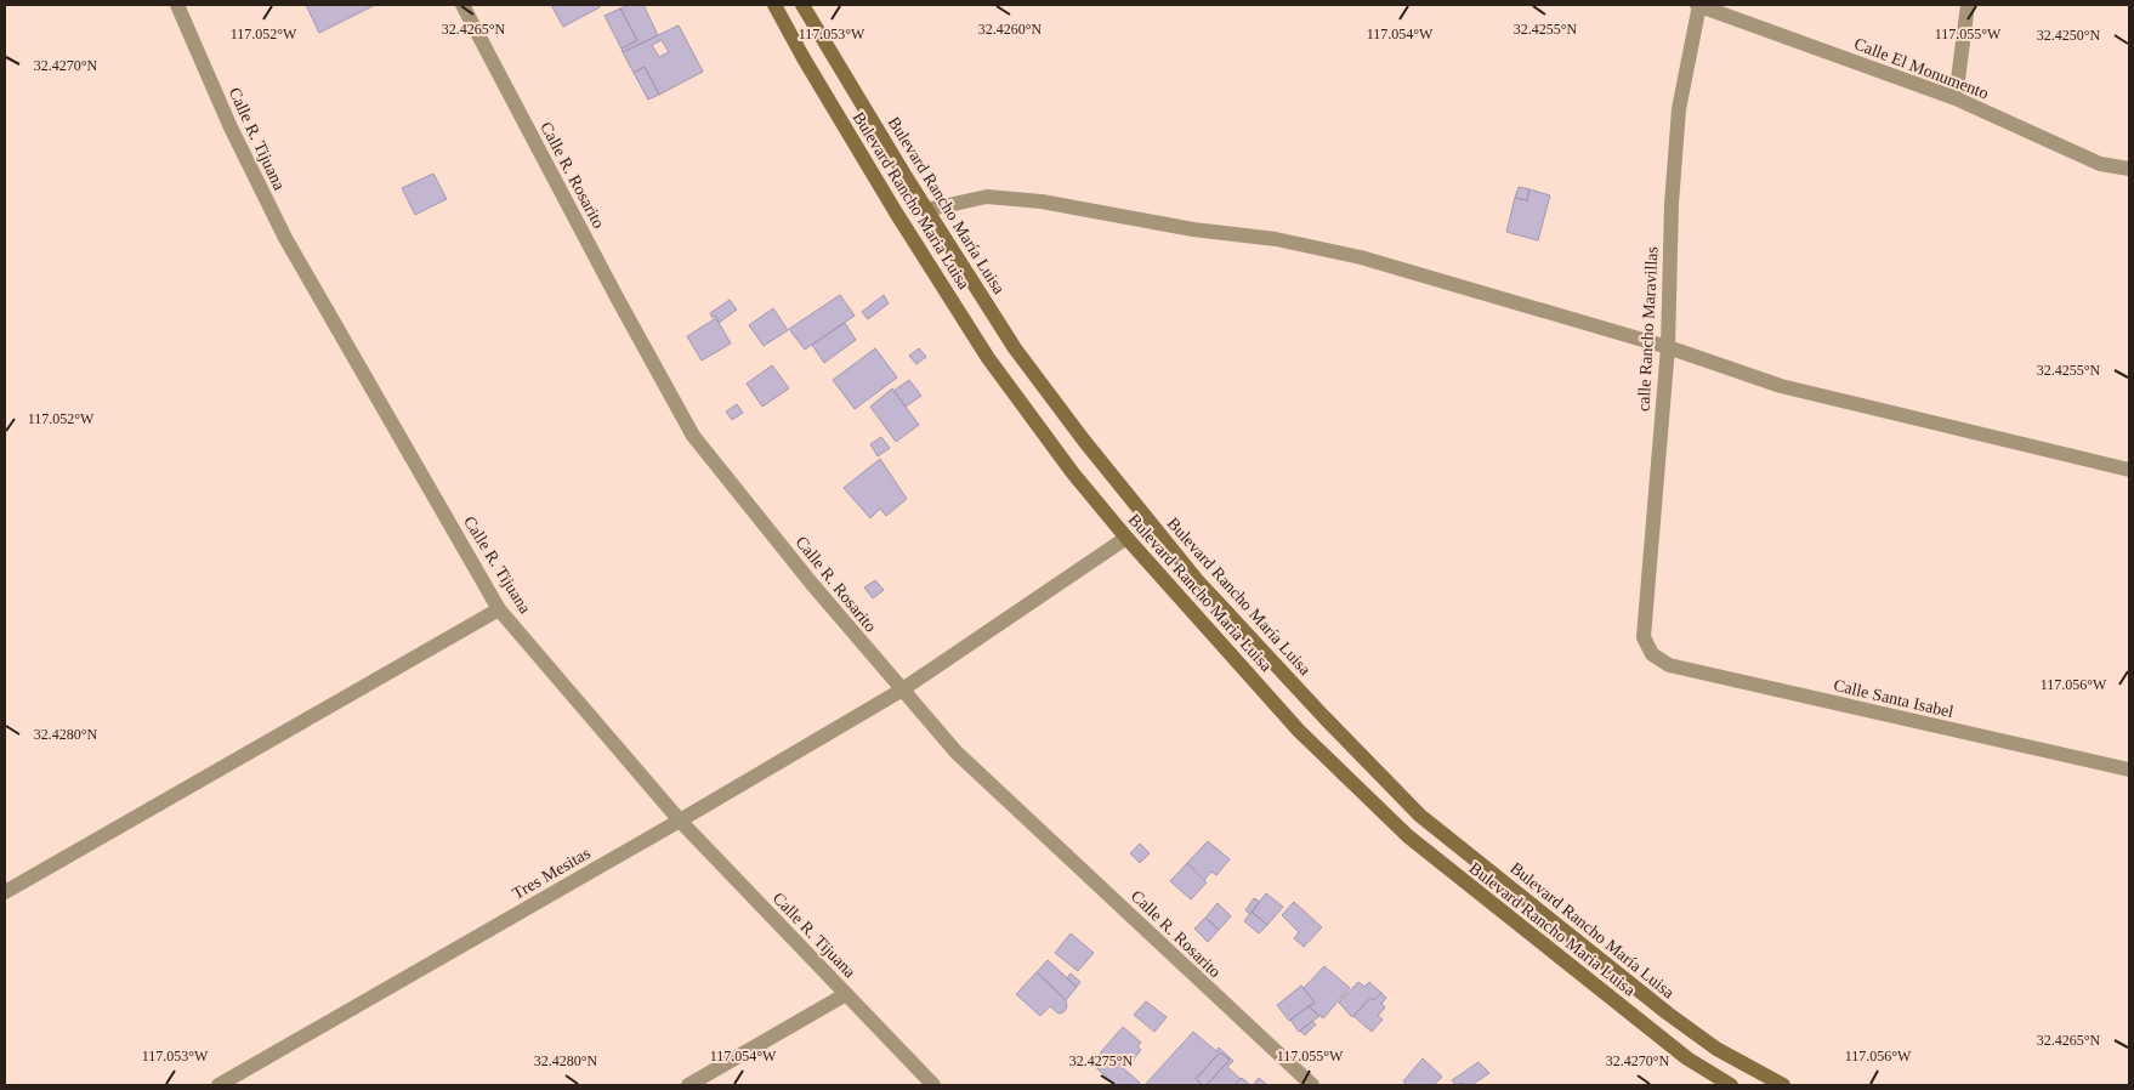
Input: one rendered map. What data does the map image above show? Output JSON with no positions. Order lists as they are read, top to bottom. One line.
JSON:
{"streets":{"street":["Calle El Monumento","Calle R. Tijuana","Calle R. Rosarito","Bulevard Rancho Maria Luisa","Bulevard Rancho María Luisa","calle Rancho Maravillas","Calle Santa Isabel","Tres Mesitas"]},"crossings":[["Calle El Monumento","calle Rancho Maravillas"],["Calle R. Tijuana","Tres Mesitas"],["Calle R. Rosarito","Tres Mesitas"],["Bulevard Rancho Maria Luisa","Tres Mesitas"],["calle Rancho Maravillas","Calle Santa Isabel"]],"coordinates":["32.4265°N","32.4255°N","32.4260°N","117.052°W","117.053°W","117.054°W","117.055°W","32.4250°N","32.4270°N","117.056°W","32.4280°N","32.4275°N"]}
